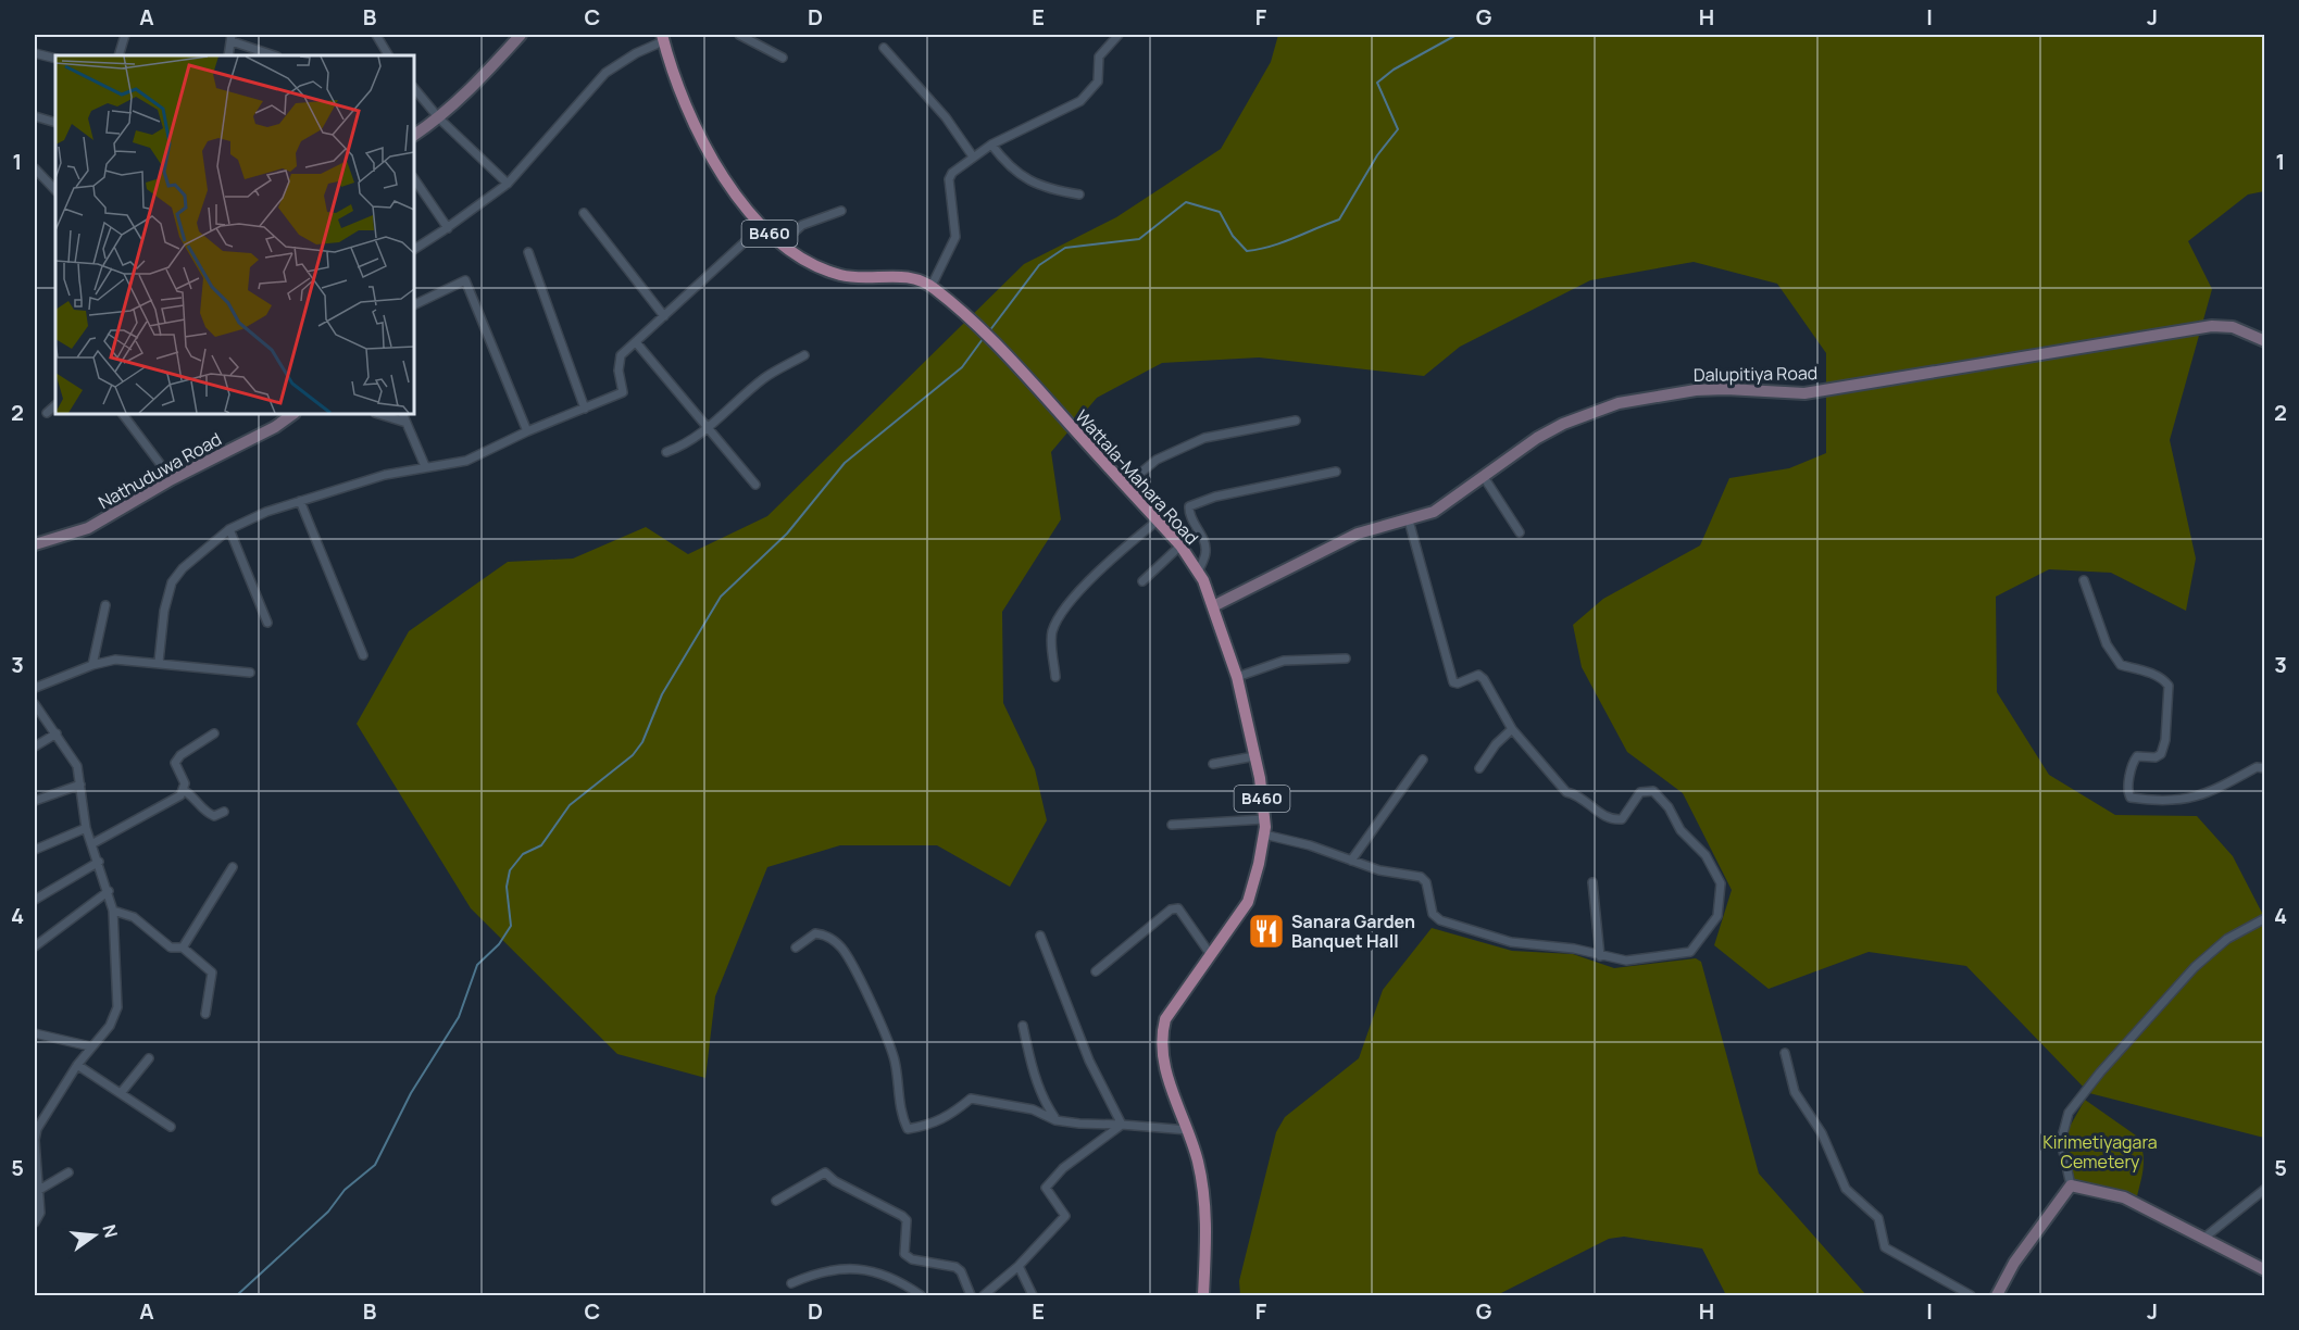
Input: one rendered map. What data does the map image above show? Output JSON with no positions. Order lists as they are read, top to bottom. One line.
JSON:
{"streets":{"main road":["B460","Wattala-Mahara Road"],"street":["Dalupitiya Road","Nathuduwa Road"]},"crossings":[["Dalupitiya Road","Wattala-Mahara Road"]],"parks":["Kirimetiyagara Cemetery"],"places":{"restaurant":["Sanara Garden Banquet Hall"]},"north":"right","grid":{"columns":["A","B","C","D","E","F","G","H","I","J"],"rows":["1","2","3","4","5"]}}
